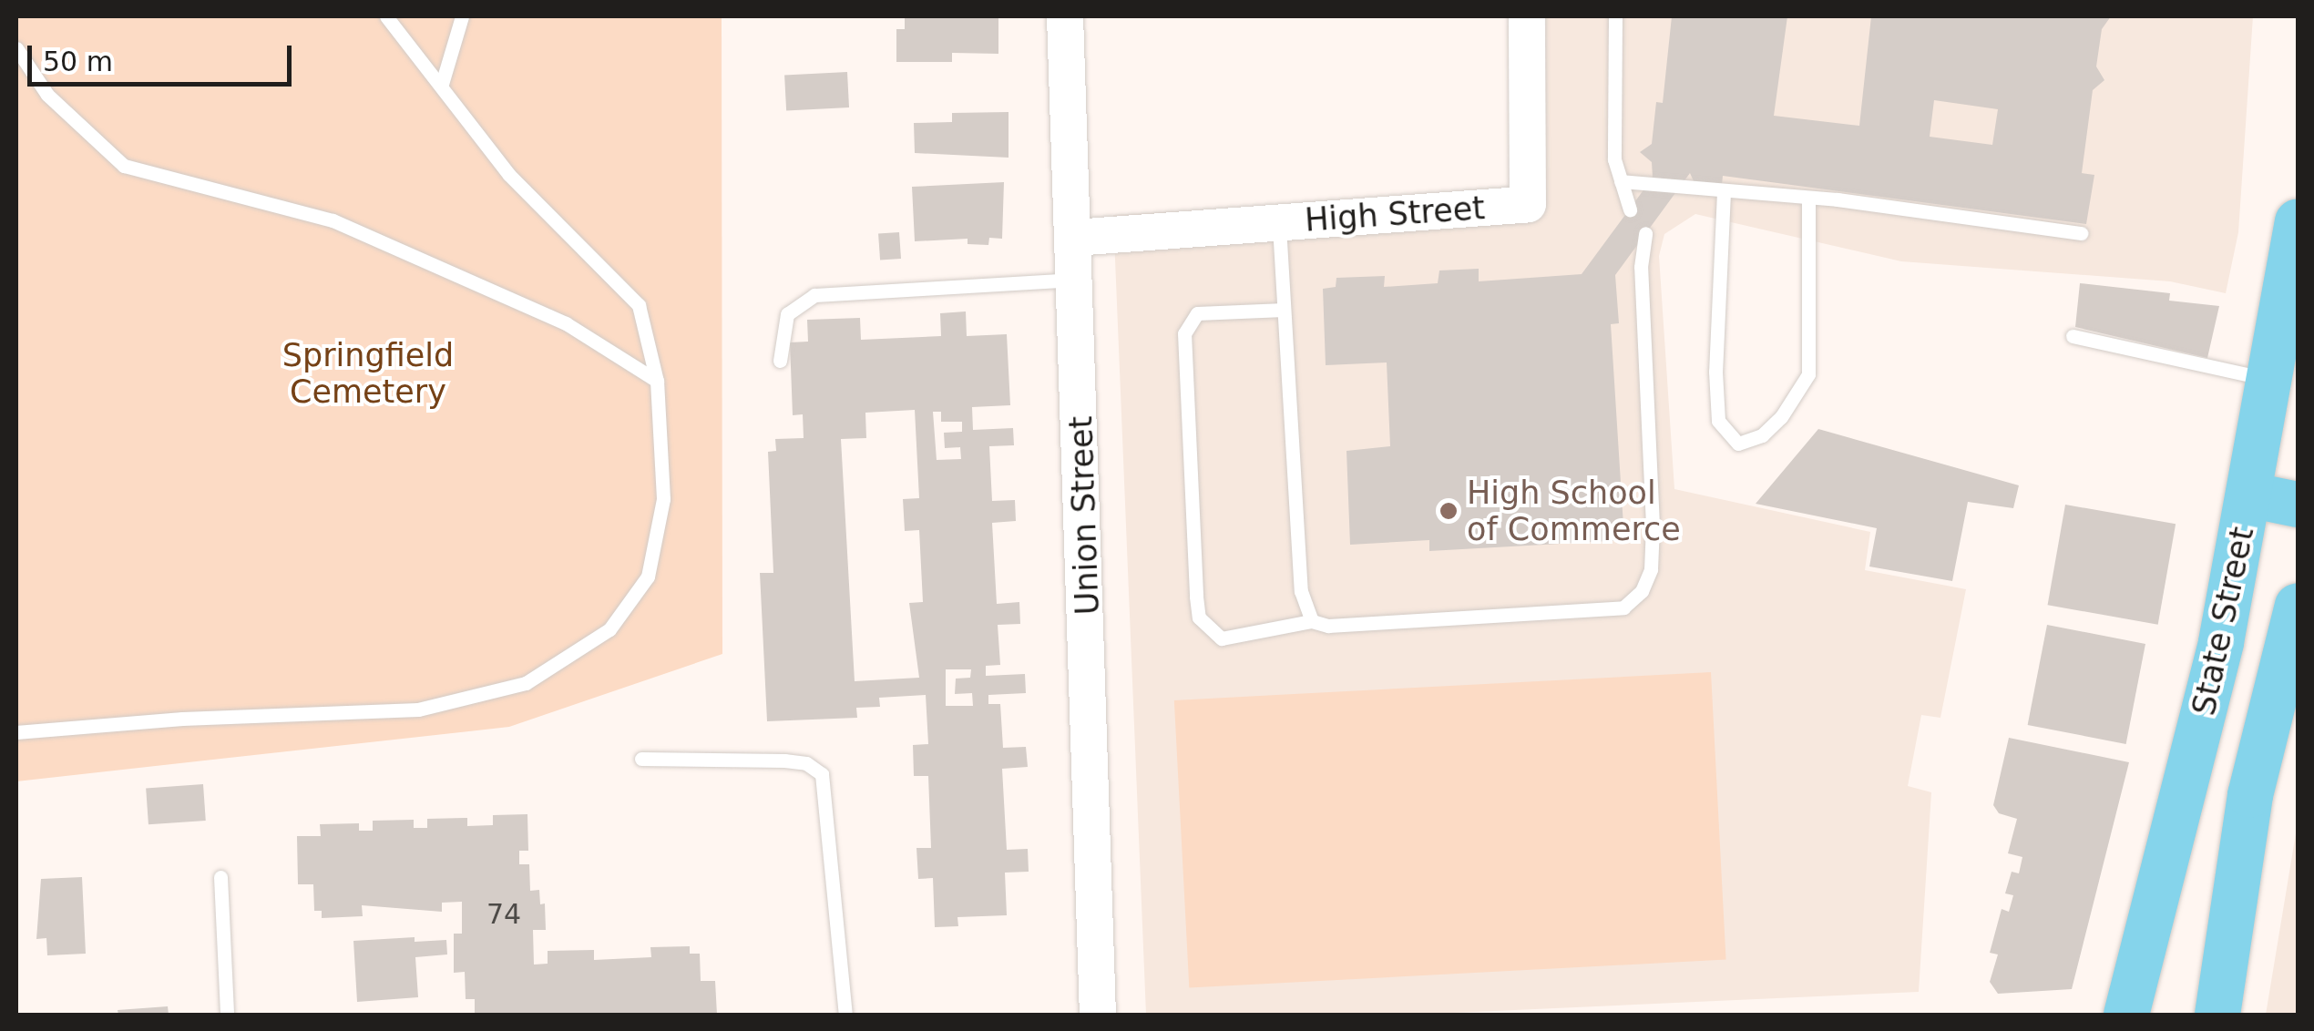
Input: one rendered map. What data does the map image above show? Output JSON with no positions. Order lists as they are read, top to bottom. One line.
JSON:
{"streets":{"main road":["State Street"],"street":["High Street","Union Street"]},"crossings":[["High Street","Union Street"]],"parks":["Springfield Cemetery"],"places":["High School of Commerce"],"house_numbers":["74"],"scale_bar":"50 m"}
